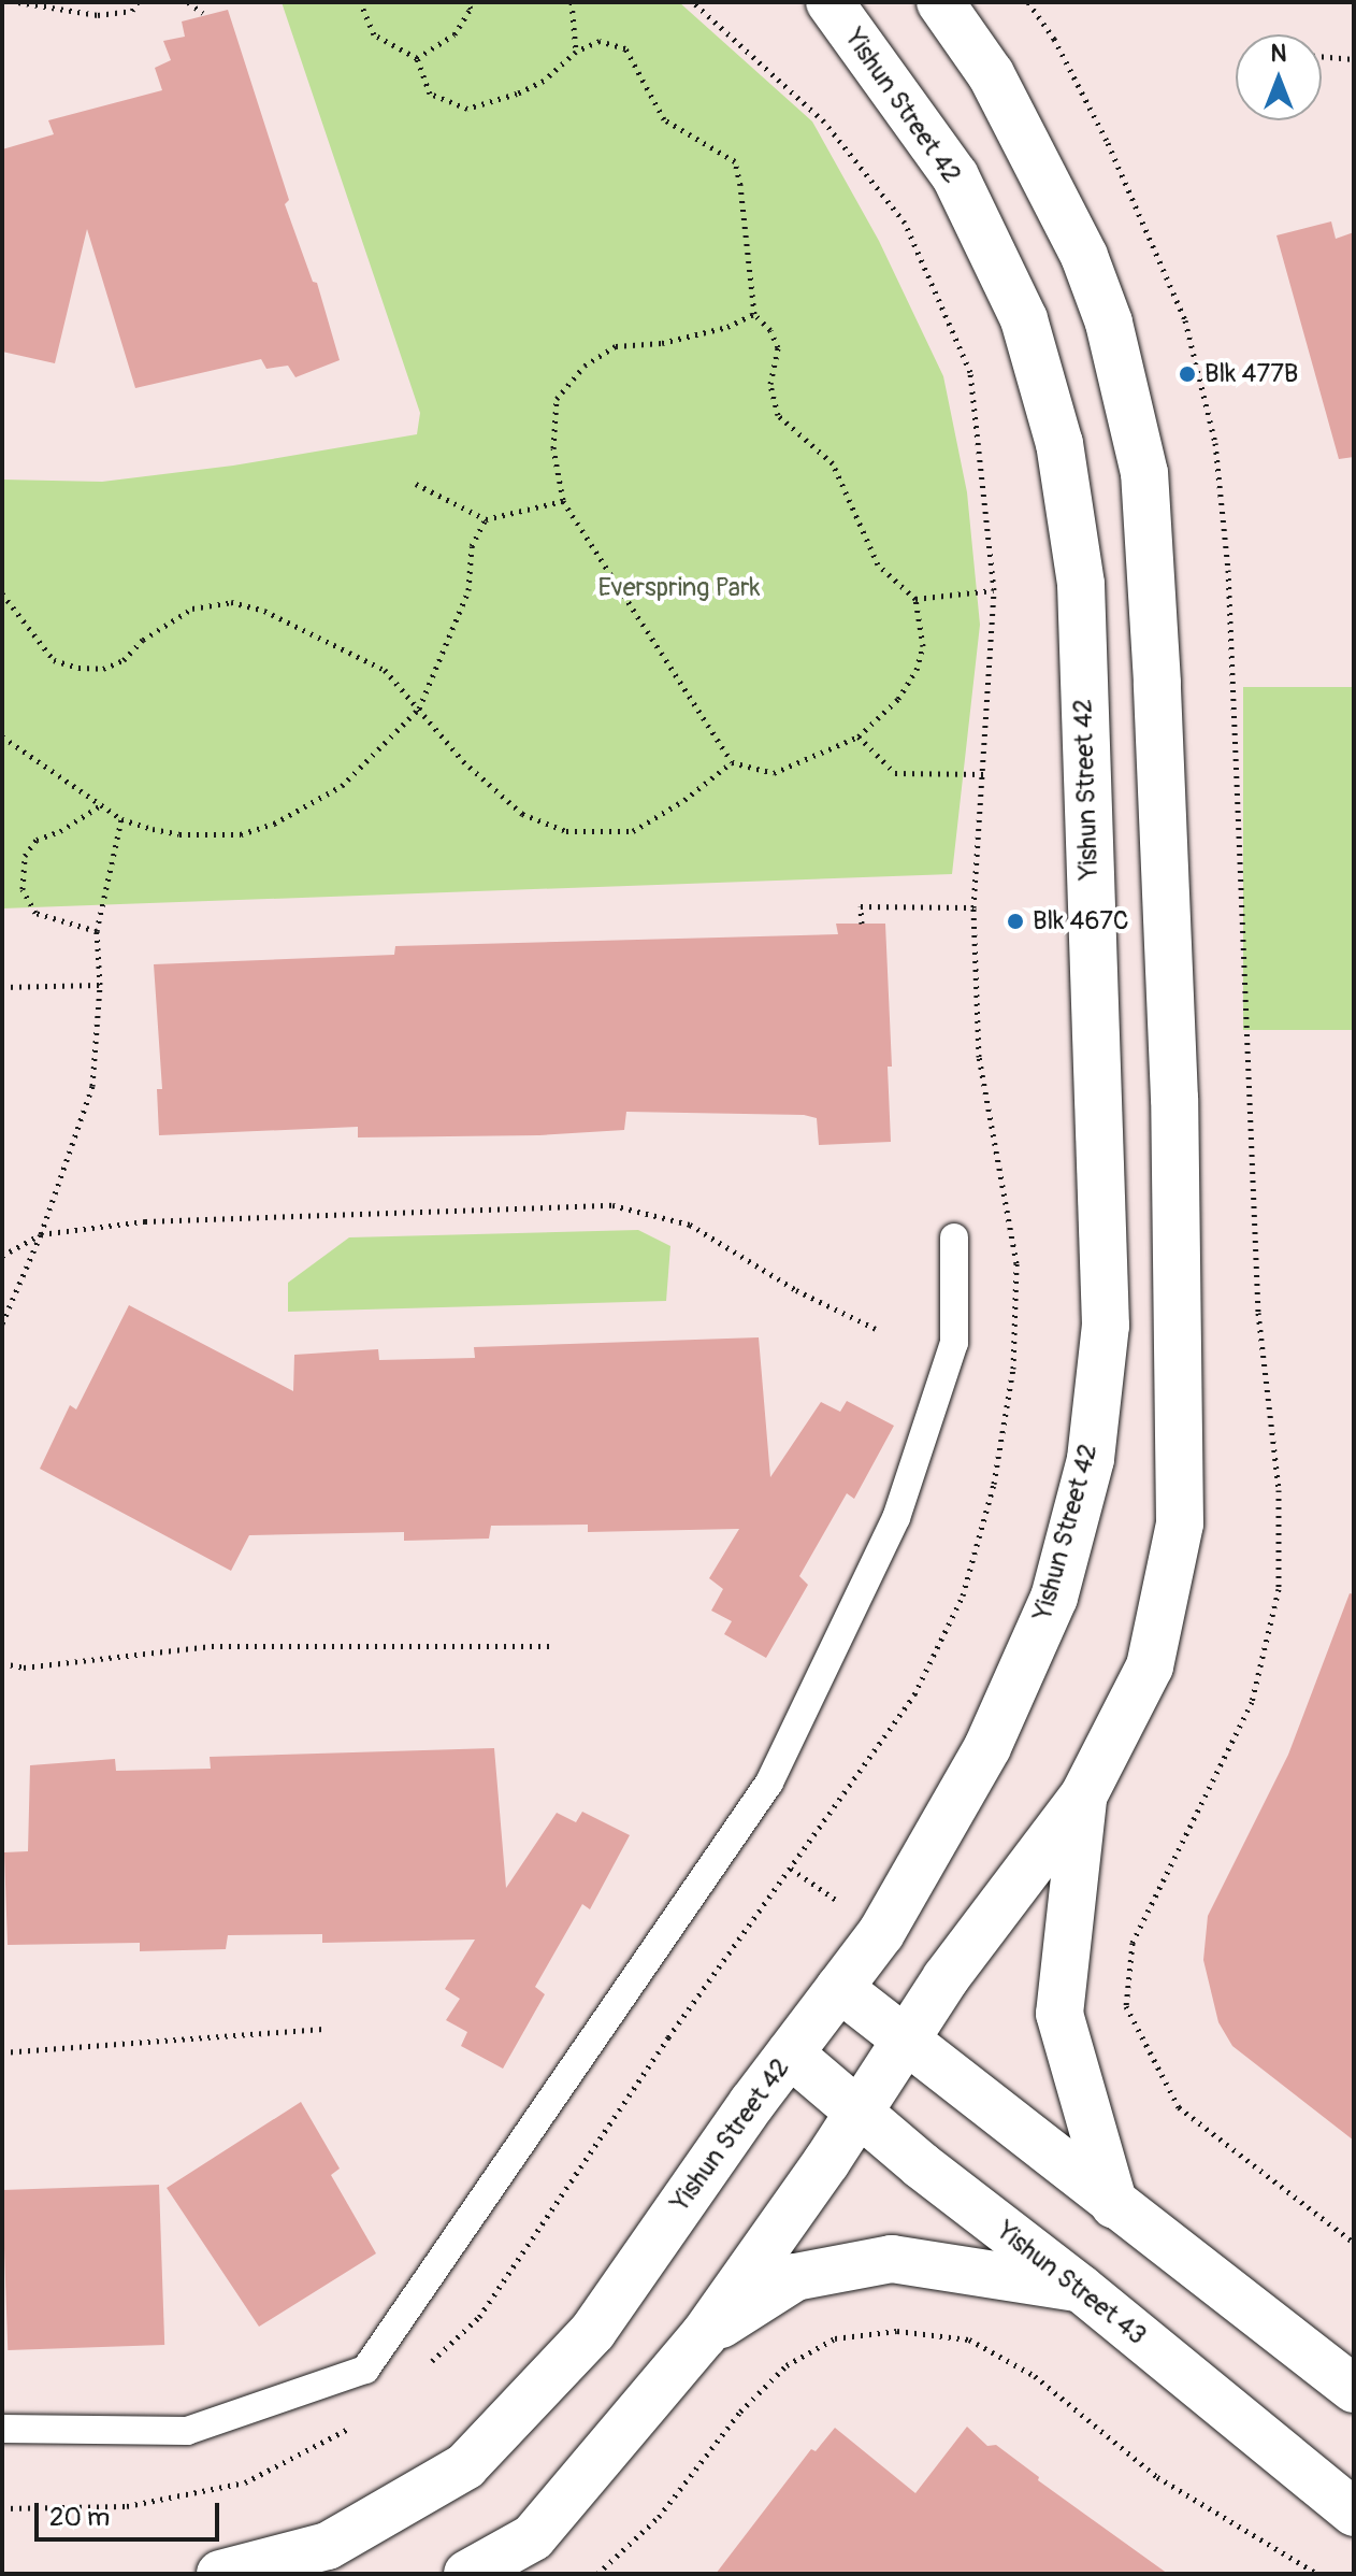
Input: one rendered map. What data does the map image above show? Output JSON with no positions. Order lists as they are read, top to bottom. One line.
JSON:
{"streets":{"street":["Yishun Street 42","Yishun Street 43"]},"crossings":[["Yishun Street 42","Yishun Street 43"]],"parks":["Everspring Park"],"places":["Blk 477B","Blk 467C"],"scale_bar":"20 m","north":"top"}
